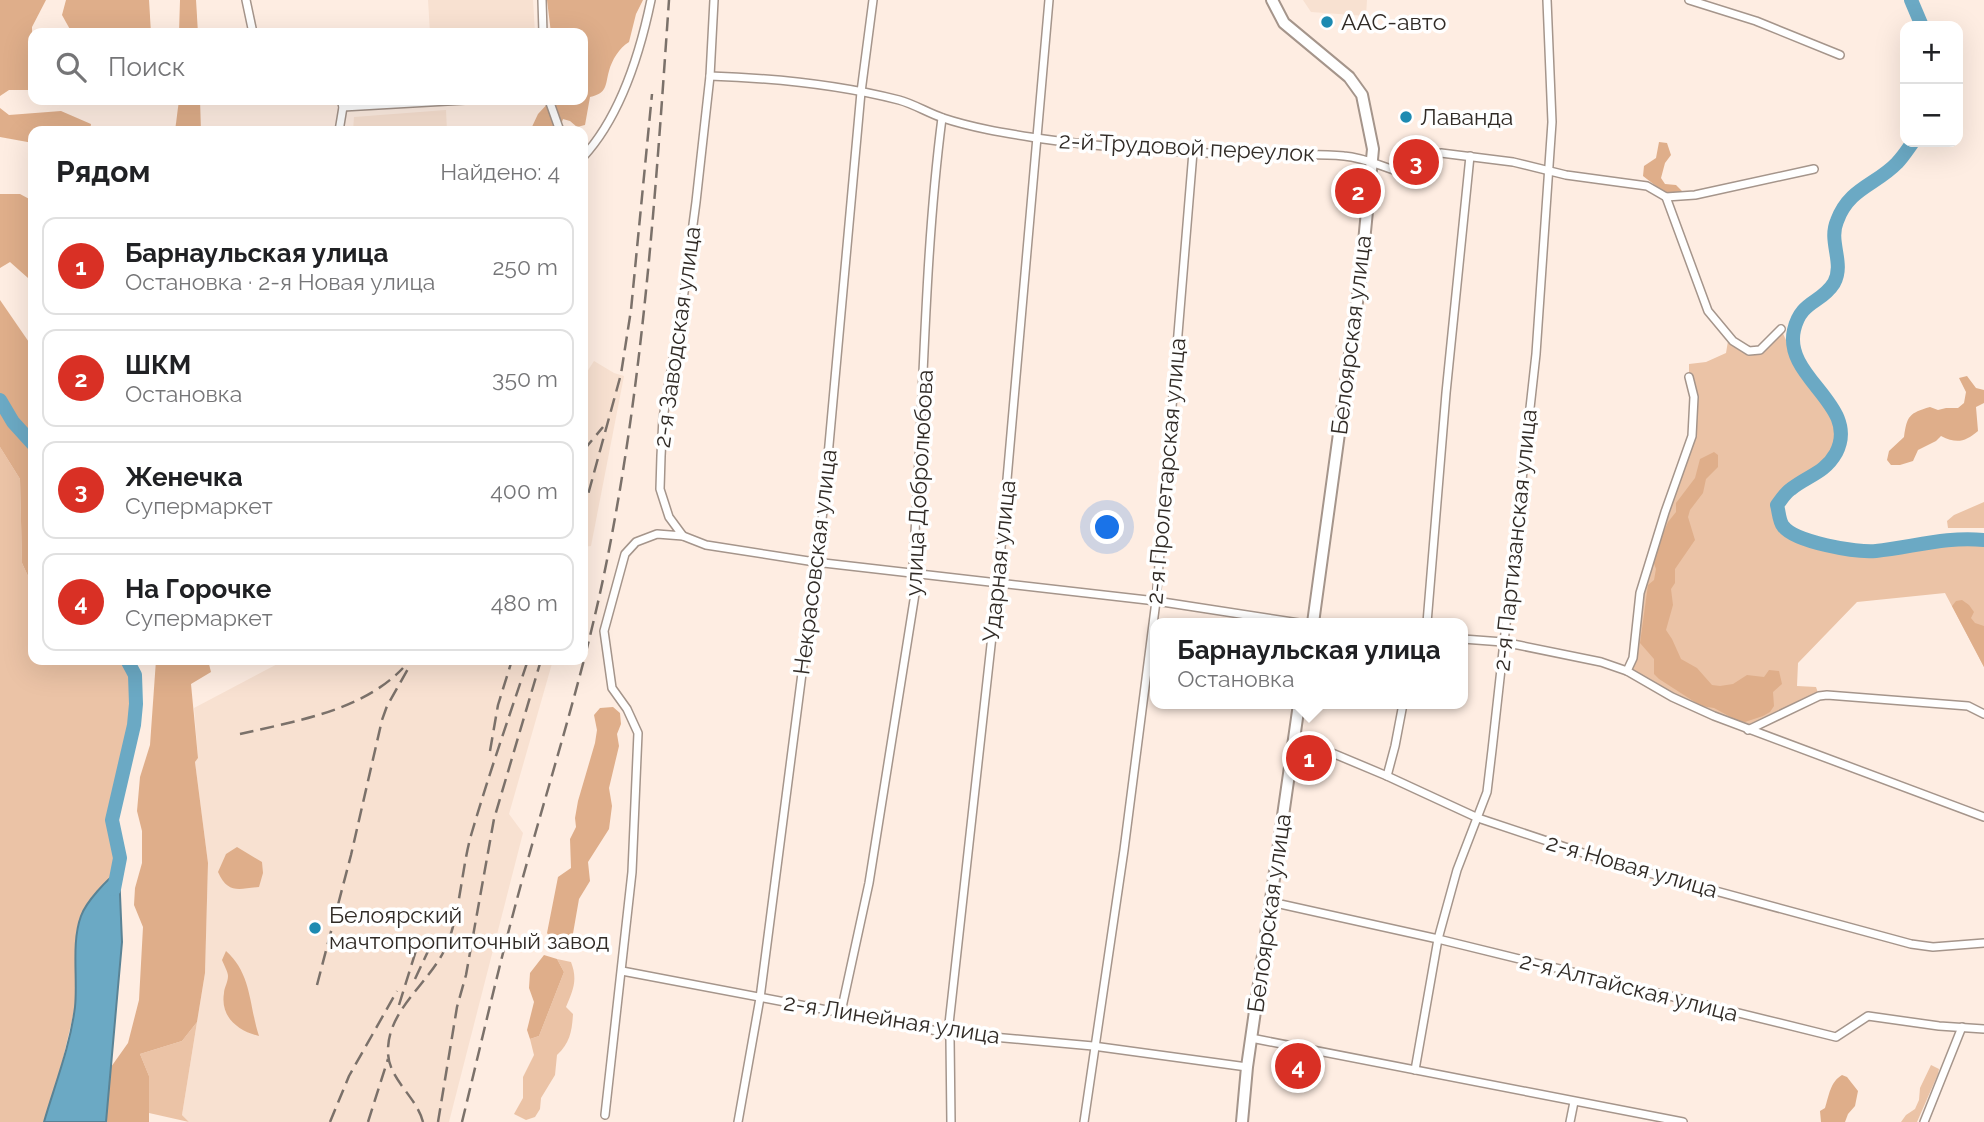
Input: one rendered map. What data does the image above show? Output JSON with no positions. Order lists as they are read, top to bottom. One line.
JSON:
{"streets":{"street":["2-й Трудовой переулок","Белоярская улица","2-я Заводская улица","2-я Пролетарская улица","улица Добролюбова","2-я Партизанская улица","Ударная улица","Некрасовская улица","2-я Новая улица","2-я Алтайская улица","2-я Линейная улица"]},"crossings":[["2-й Трудовой переулок","Белоярская улица"],["2-й Трудовой переулок","2-я Заводская улица"],["2-й Трудовой переулок","2-я Пролетарская улица"],["2-й Трудовой переулок","улица Добролюбова"],["2-й Трудовой переулок","2-я Партизанская улица"],["2-й Трудовой переулок","Ударная улица"],["2-й Трудовой переулок","Некрасовская улица"],["Белоярская улица","2-я Новая улица"],["Белоярская улица","2-я Алтайская улица"],["Белоярская улица","2-я Линейная улица"],["2-я Пролетарская улица","2-я Линейная улица"],["улица Добролюбова","2-я Линейная улица"],["2-я Партизанская улица","2-я Новая улица"],["2-я Партизанская улица","2-я Алтайская улица"],["Ударная улица","2-я Линейная улица"],["Некрасовская улица","2-я Линейная улица"]],"places":["ААС-авто","Лаванда","Белоярский мачтопропиточный завод"],"page":{"map_buttons":["+","−"],"search":"Поиск","heading":["Рядом","Найдено: 4"],"pins":["3","2","1","4"],"list":[{"mark":"1","name":"Барнаульская улица","note":"Остановка · 2-я Новая улица","value":"250 m"},{"mark":"2","name":"ШКМ","note":"Остановка","value":"350 m"},{"mark":"3","name":"Женечка","note":"Супермаркет","value":"400 m"},{"mark":"4","name":"На Горочке","note":"Супермаркет","value":"480 m"}],"popup":["Барнаульская улица","Остановка"]}}
